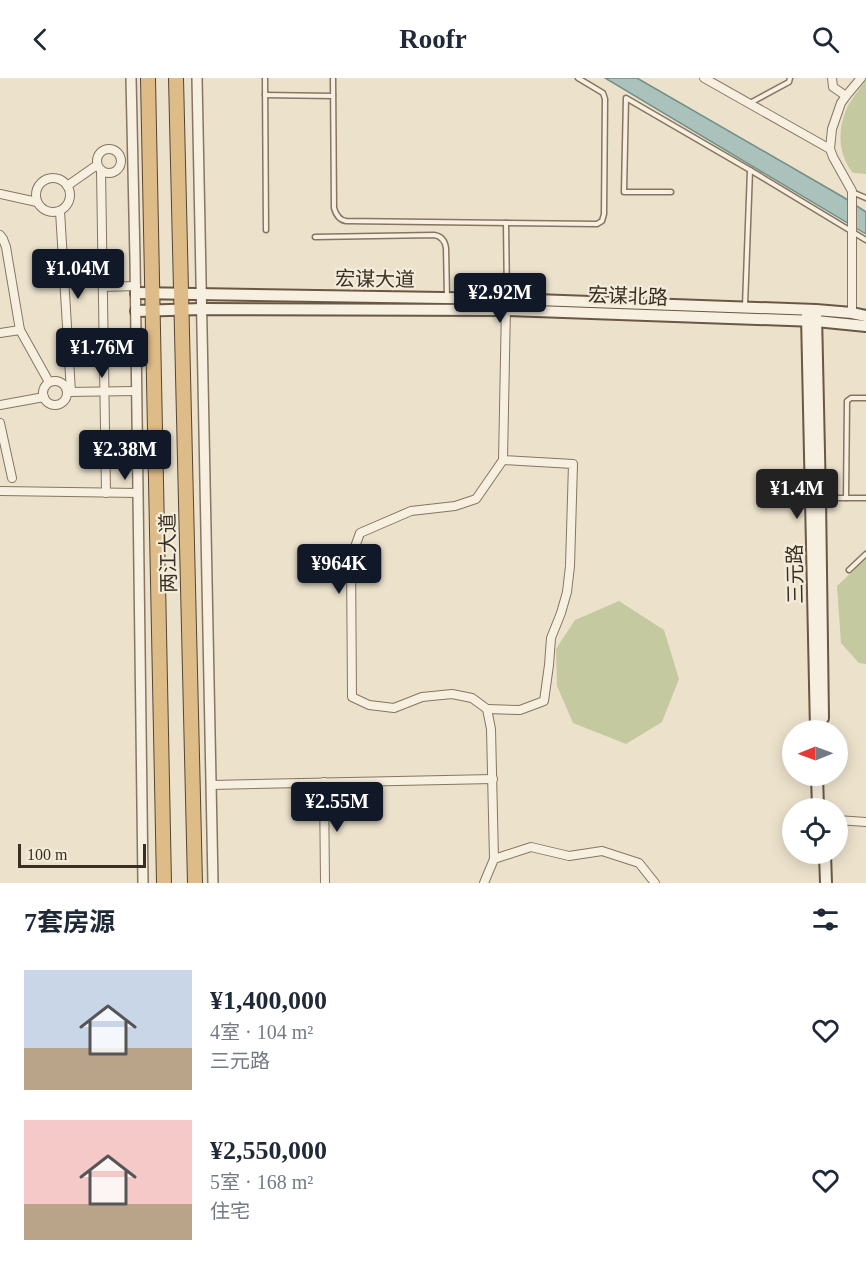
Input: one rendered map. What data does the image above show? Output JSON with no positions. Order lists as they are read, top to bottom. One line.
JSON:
{"streets":{"highway":["两江大道"],"main road":["宏谋大道","宏谋北路","三元路"]},"crossings":[["宏谋大道","宏谋北路"],["宏谋大道","两江大道"],["宏谋大道","三元路"],["宏谋北路","两江大道"],["宏谋北路","三元路"]],"scale_bar":"100 m","north":"left","page":{"header":"Roofr","price":["¥1.04M","¥2.92M","¥1.76M","¥2.38M","¥1.4M","¥964K","¥2.55M"],"scale":"100 m","heading":"7套房源","list":[{"name":"¥1,400,000","note":"4室 · 104 m² · 三元路"},{"name":"¥2,550,000","note":"5室 · 168 m² · 住宅"}]}}
